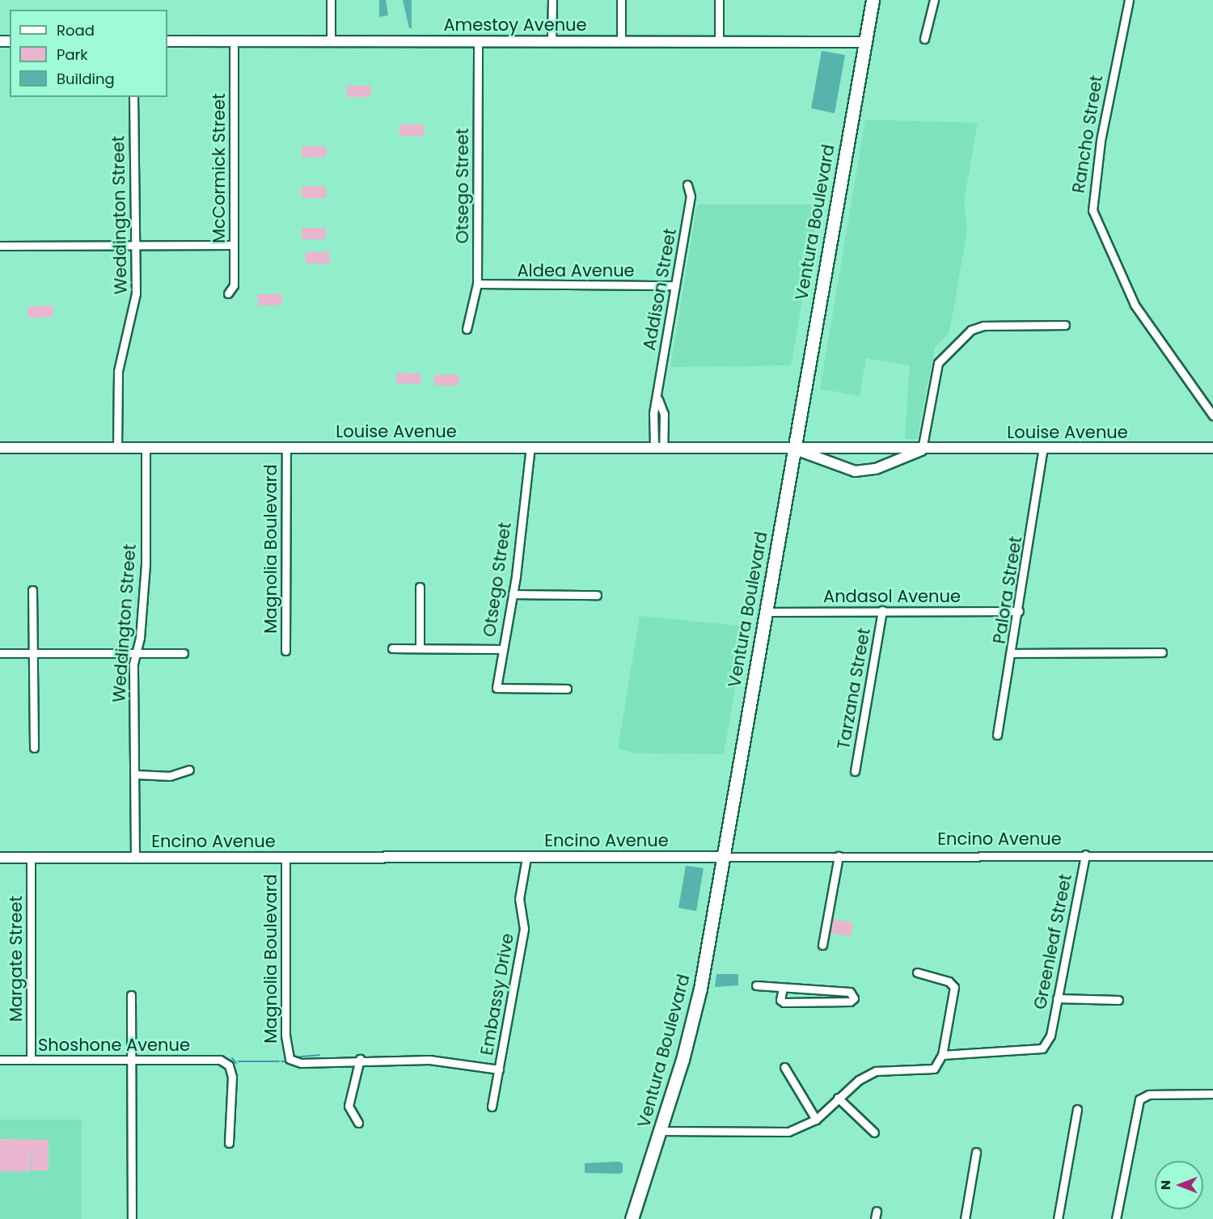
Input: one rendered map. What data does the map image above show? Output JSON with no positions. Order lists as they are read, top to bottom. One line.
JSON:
{"streets":{"main road":["Ventura Boulevard"],"street":["Amestoy Avenue","Rancho Street","McCormick Street","Otsego Street","Weddington Street","Aldea Avenue","Addison Street","Louise Avenue","Magnolia Boulevard","Palora Street","Andasol Avenue","Tarzana Street","Encino Avenue","Greenleaf Street","Margate Street","Embassy Drive","Shoshone Avenue"]},"crossings":[["Amestoy Avenue","McCormick Street"],["Amestoy Avenue","Otsego Street"],["Amestoy Avenue","Ventura Boulevard"],["Otsego Street","Aldea Avenue"],["Otsego Street","Louise Avenue"],["Weddington Street","Louise Avenue"],["Weddington Street","Encino Avenue"],["Ventura Boulevard","Louise Avenue"],["Ventura Boulevard","Andasol Avenue"],["Ventura Boulevard","Encino Avenue"],["Aldea Avenue","Addison Street"],["Addison Street","Louise Avenue"],["Louise Avenue","Magnolia Boulevard"],["Louise Avenue","Palora Street"],["Magnolia Boulevard","Encino Avenue"],["Palora Street","Andasol Avenue"],["Andasol Avenue","Tarzana Street"],["Encino Avenue","Greenleaf Street"],["Encino Avenue","Margate Street"],["Encino Avenue","Embassy Drive"],["Margate Street","Shoshone Avenue"]],"legend":["Road","Park","Building"],"north":"left"}
